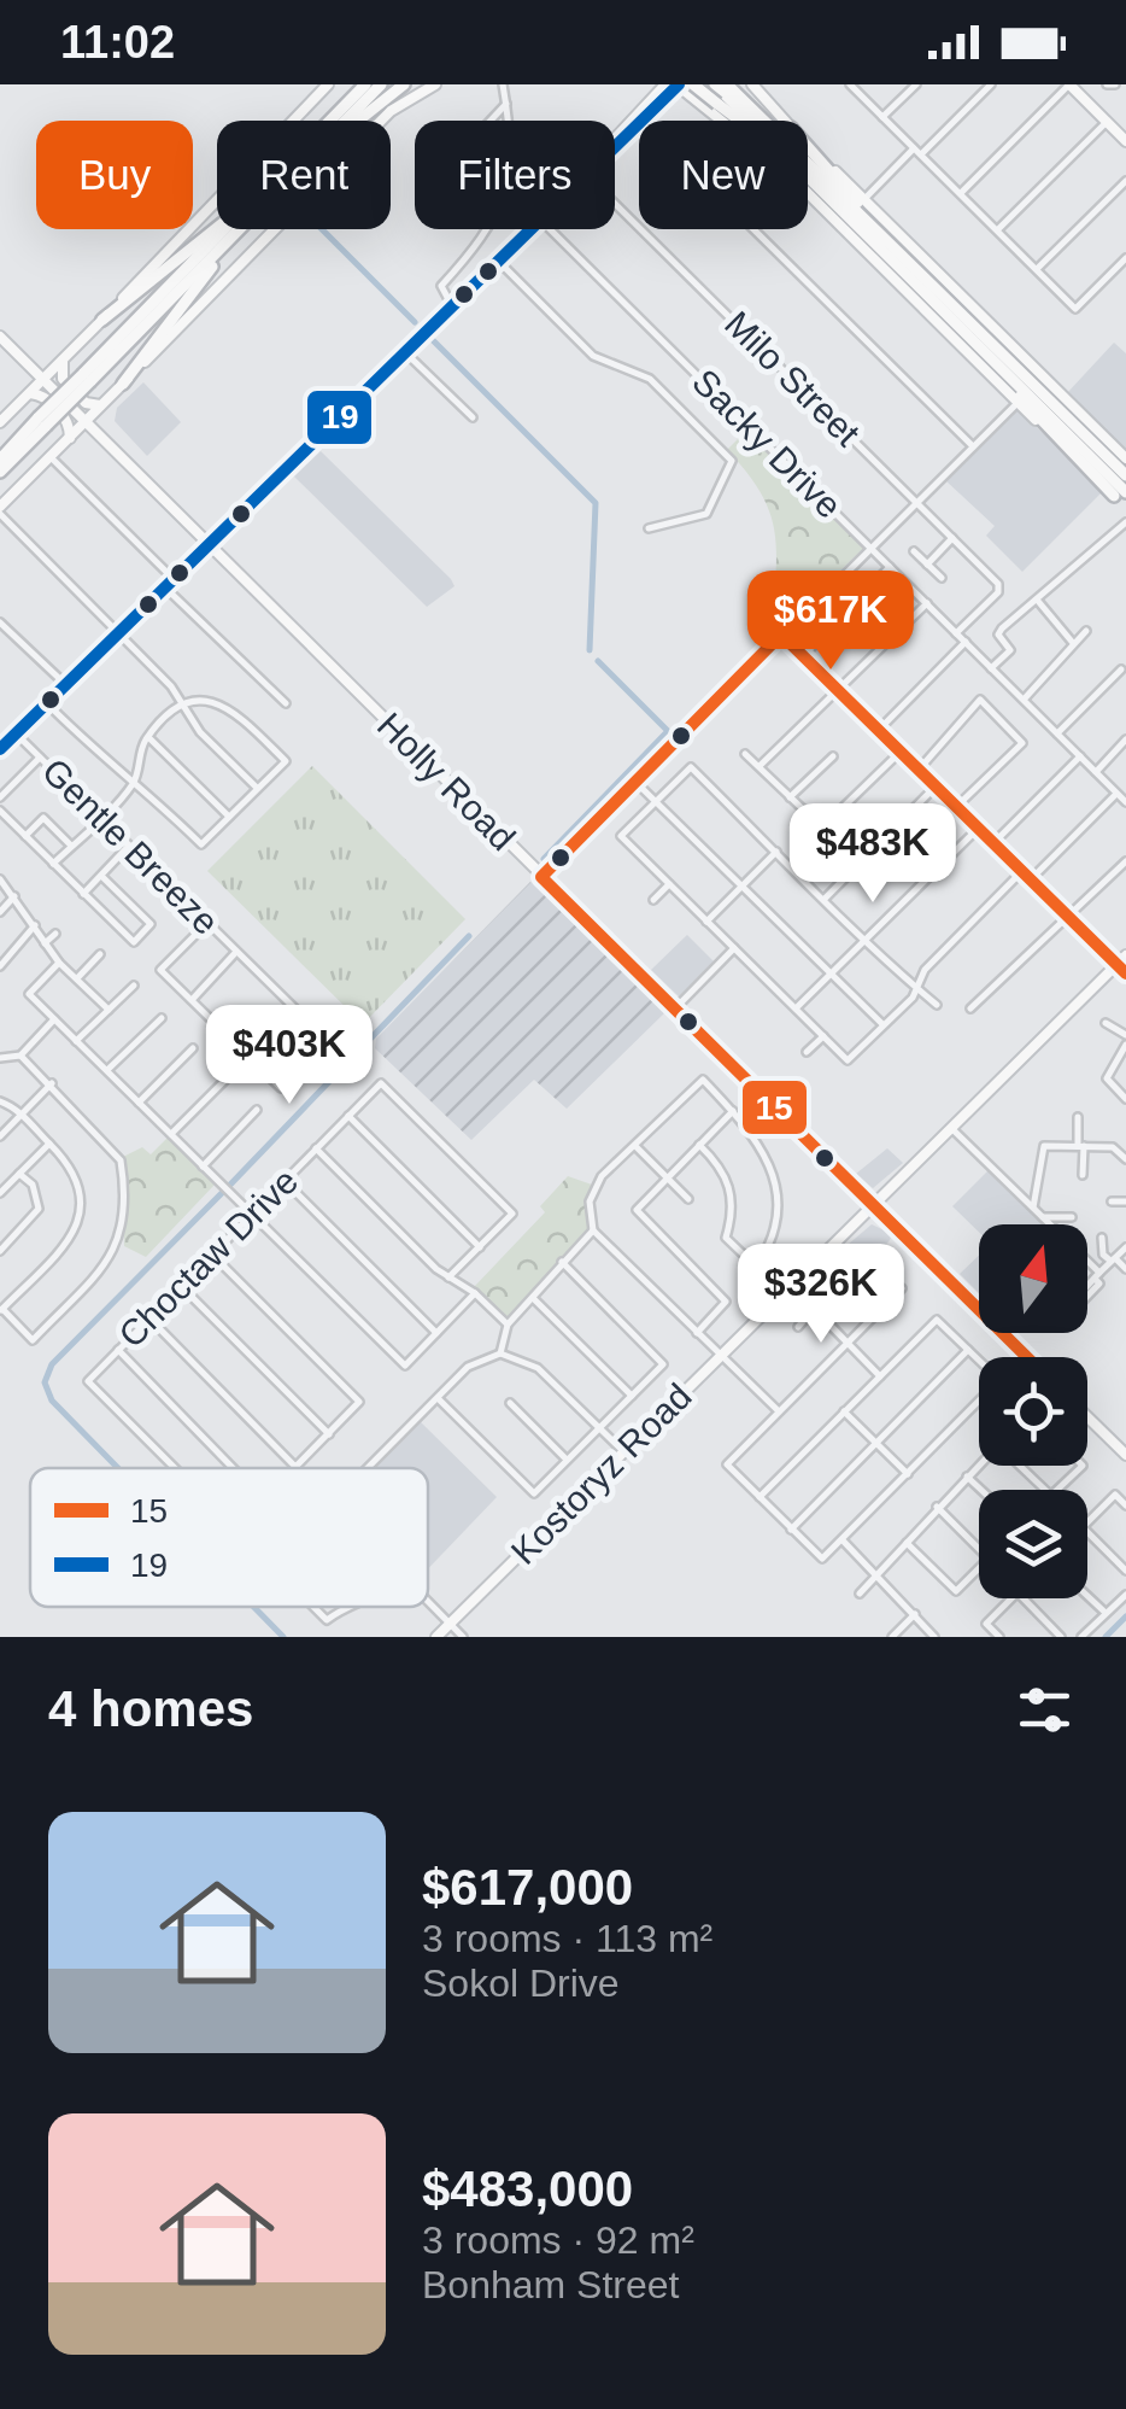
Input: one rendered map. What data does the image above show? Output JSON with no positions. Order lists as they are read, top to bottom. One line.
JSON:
{"streets":{"main road":["Holly Road","Kostoryz Road"],"street":["Milo Street","Sacky Drive","Gentle Breeze","Choctaw Drive"]},"crossings":[["Milo Street","Sacky Drive"],["Holly Road","Kostoryz Road"]],"lines":["transit line 19","transit line 15"],"legend":["15","19"],"north":"top","page":{"status":"11:02","chip":["Buy","Rent","Filters","New"],"price":["$617K","$483K","$403K","$326K"],"heading":"4 homes","list":[{"name":"$617,000","note":"3 rooms · 113 m² · Sokol Drive"},{"name":"$483,000","note":"3 rooms · 92 m² · Bonham Street"}]}}
